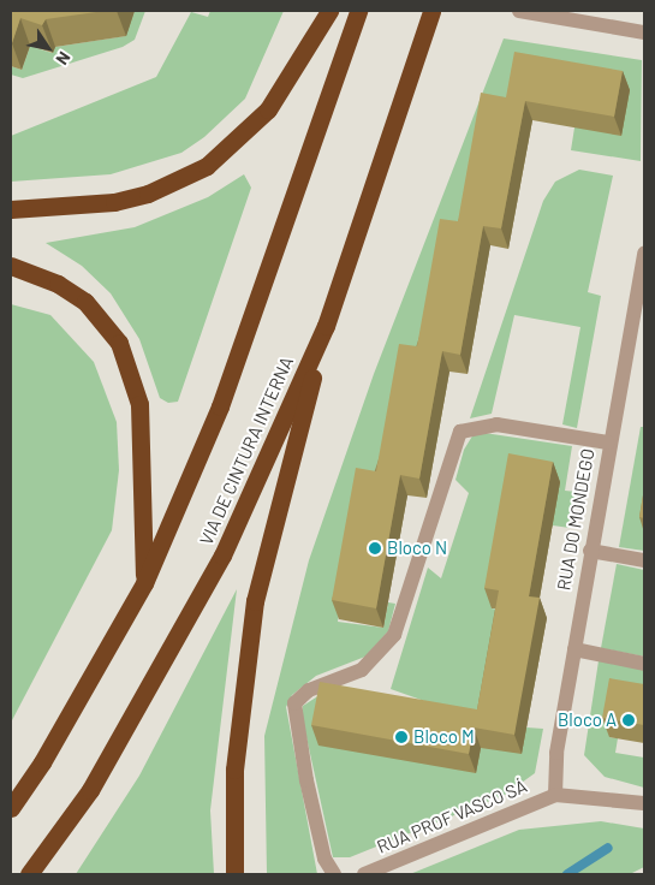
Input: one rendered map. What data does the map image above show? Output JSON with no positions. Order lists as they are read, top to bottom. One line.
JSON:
{"streets":{"highway":["VIA DE CINTURA INTERNA"],"street":["RUA DO MONDEGO","RUA PROF VASCO SÁ"]},"crossings":[["RUA DO MONDEGO","RUA PROF VASCO SÁ"]],"places":["Bloco N","Bloco A","Bloco M"],"north":"bottom right"}
